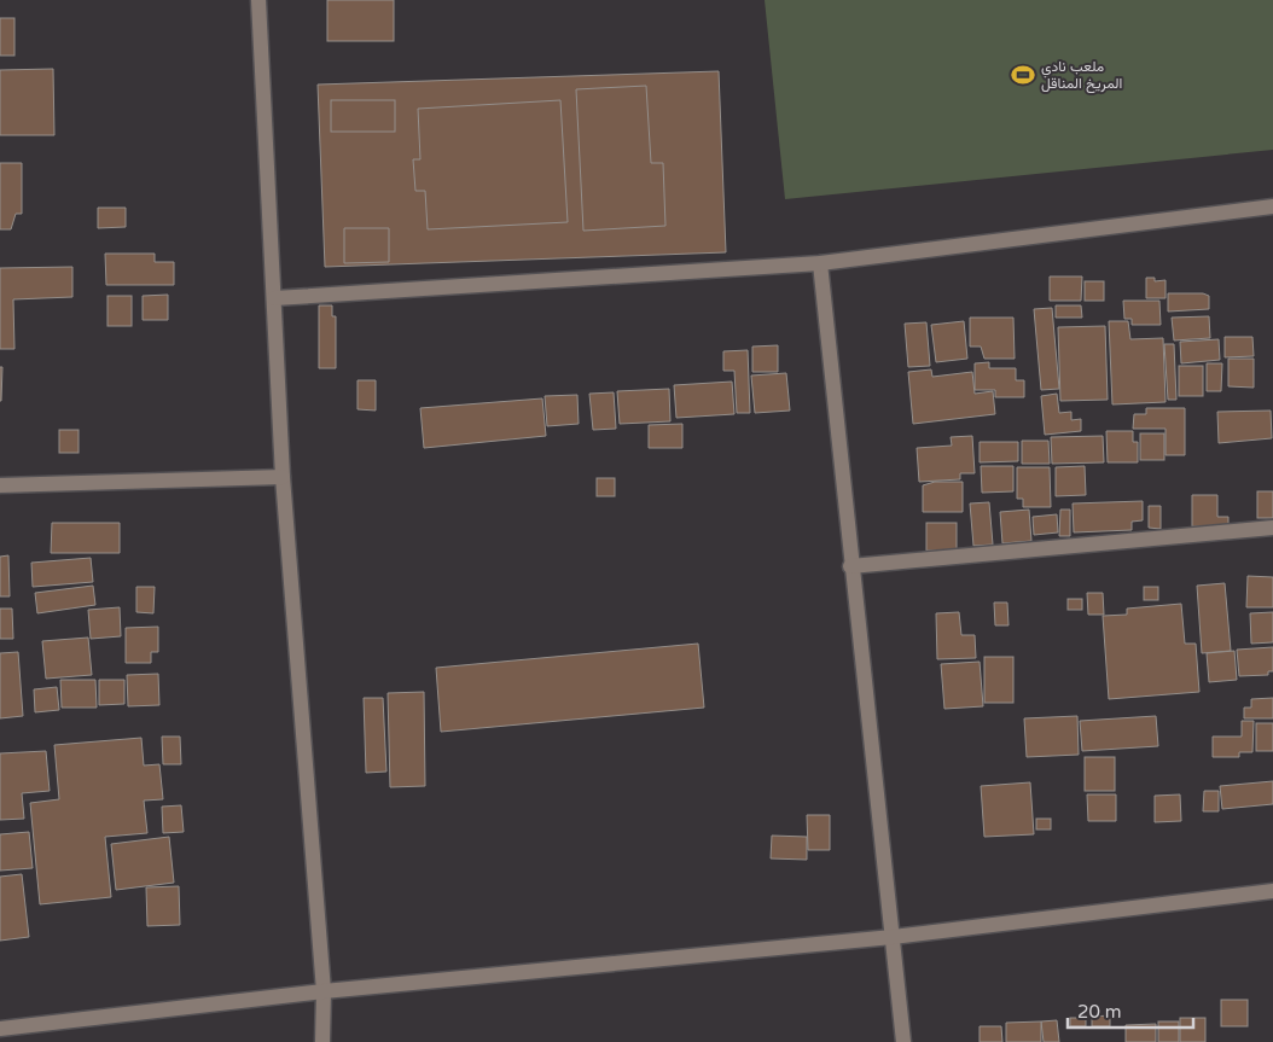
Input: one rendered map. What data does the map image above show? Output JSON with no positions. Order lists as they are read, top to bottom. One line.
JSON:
{"places":{"sports":["ملعب نادي المريخ المناقل"]},"scale_bar":"20 m"}
